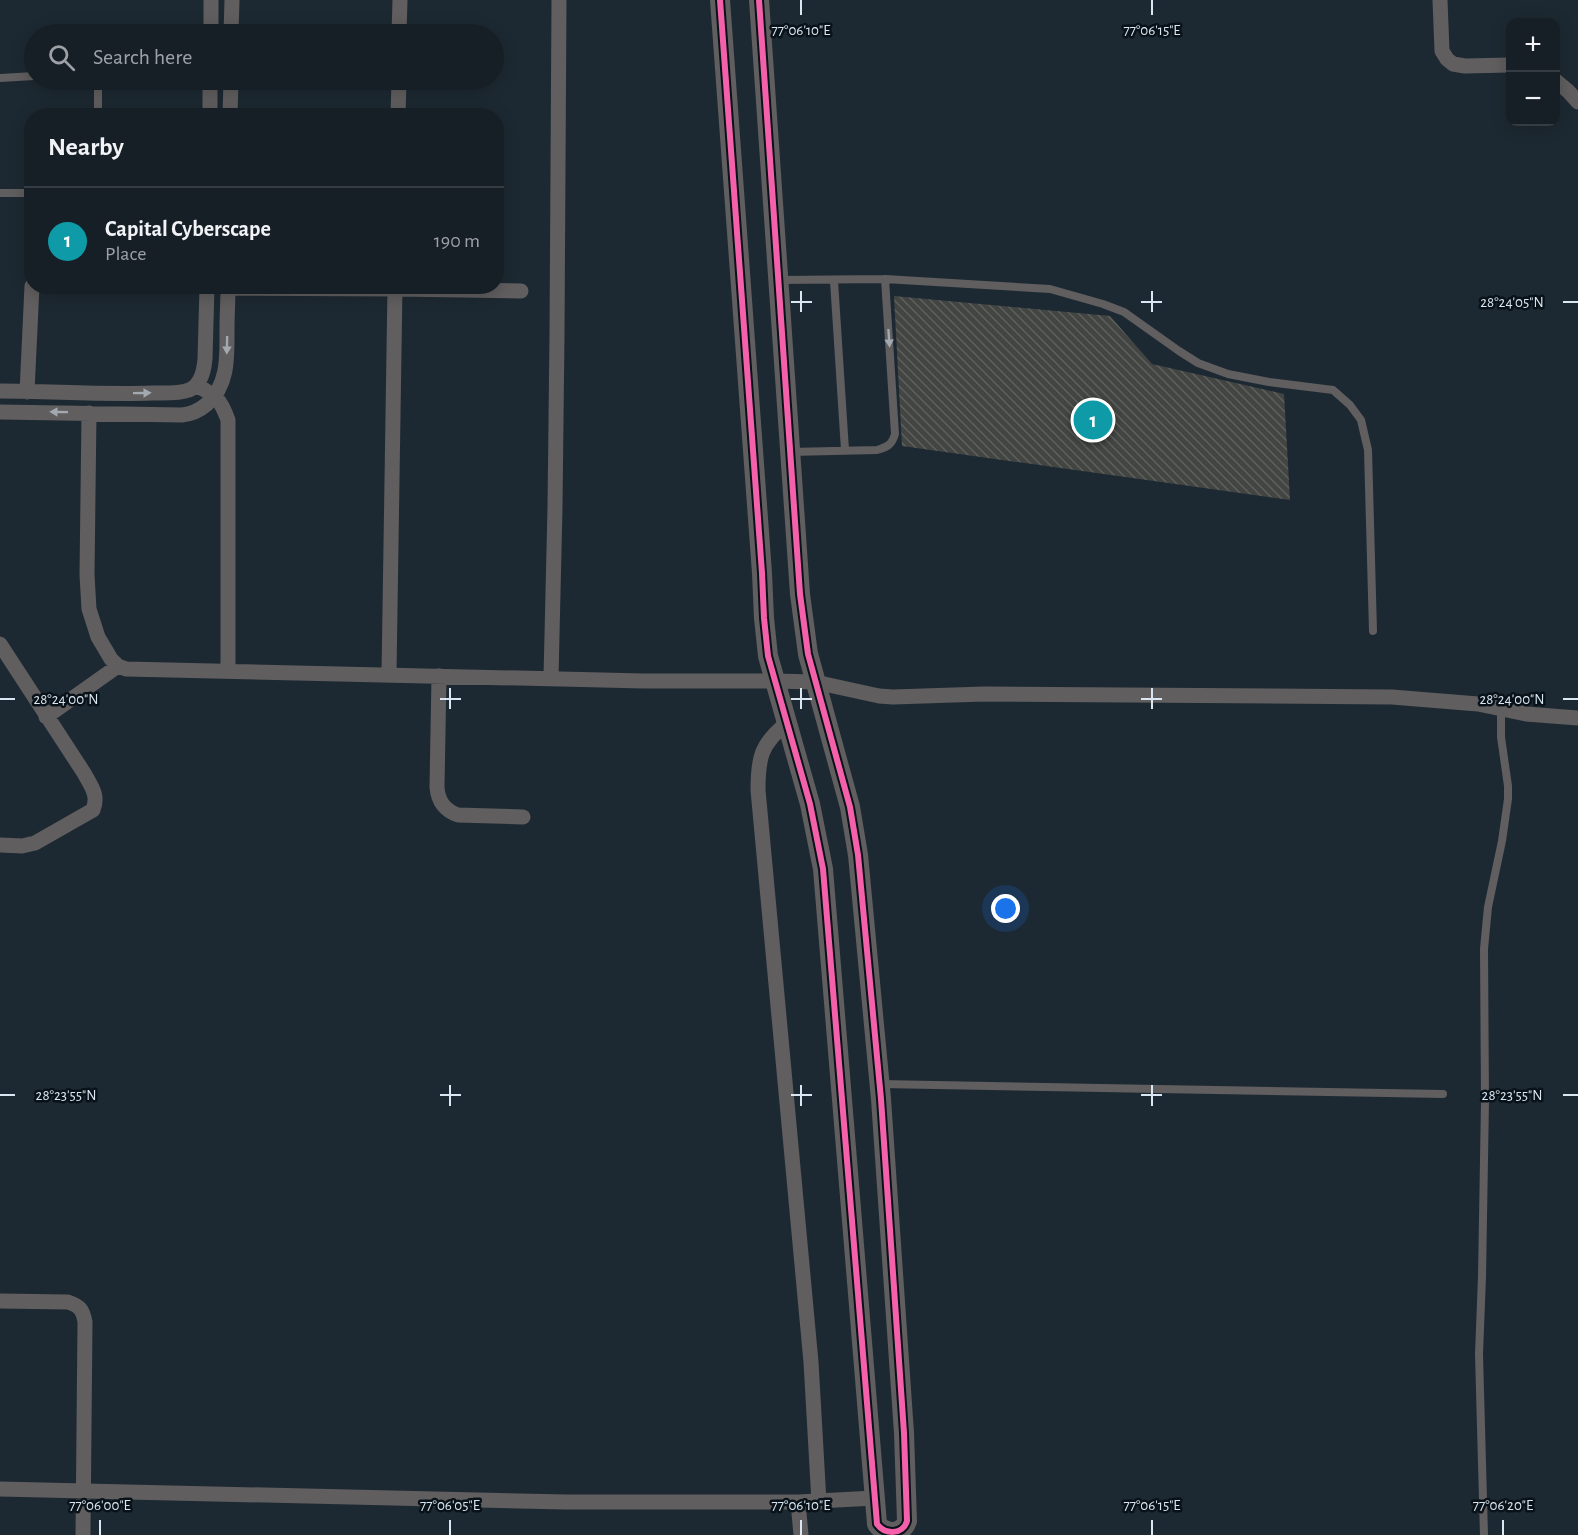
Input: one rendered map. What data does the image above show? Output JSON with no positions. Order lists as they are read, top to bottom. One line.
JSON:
{"page":{"map_buttons":["+","−"],"search":"Search here","heading":"Nearby","list":[{"mark":"1","name":"Capital Cyberscape","note":"Place","value":"190 m"}],"pins":"1"},"coordinates":["77°06'10\"E","77°06'15\"E","28°24'05\"N","28°24'00\"N","28°23'55\"N","77°06'00\"E","77°06'05\"E","77°06'20\"E"]}
